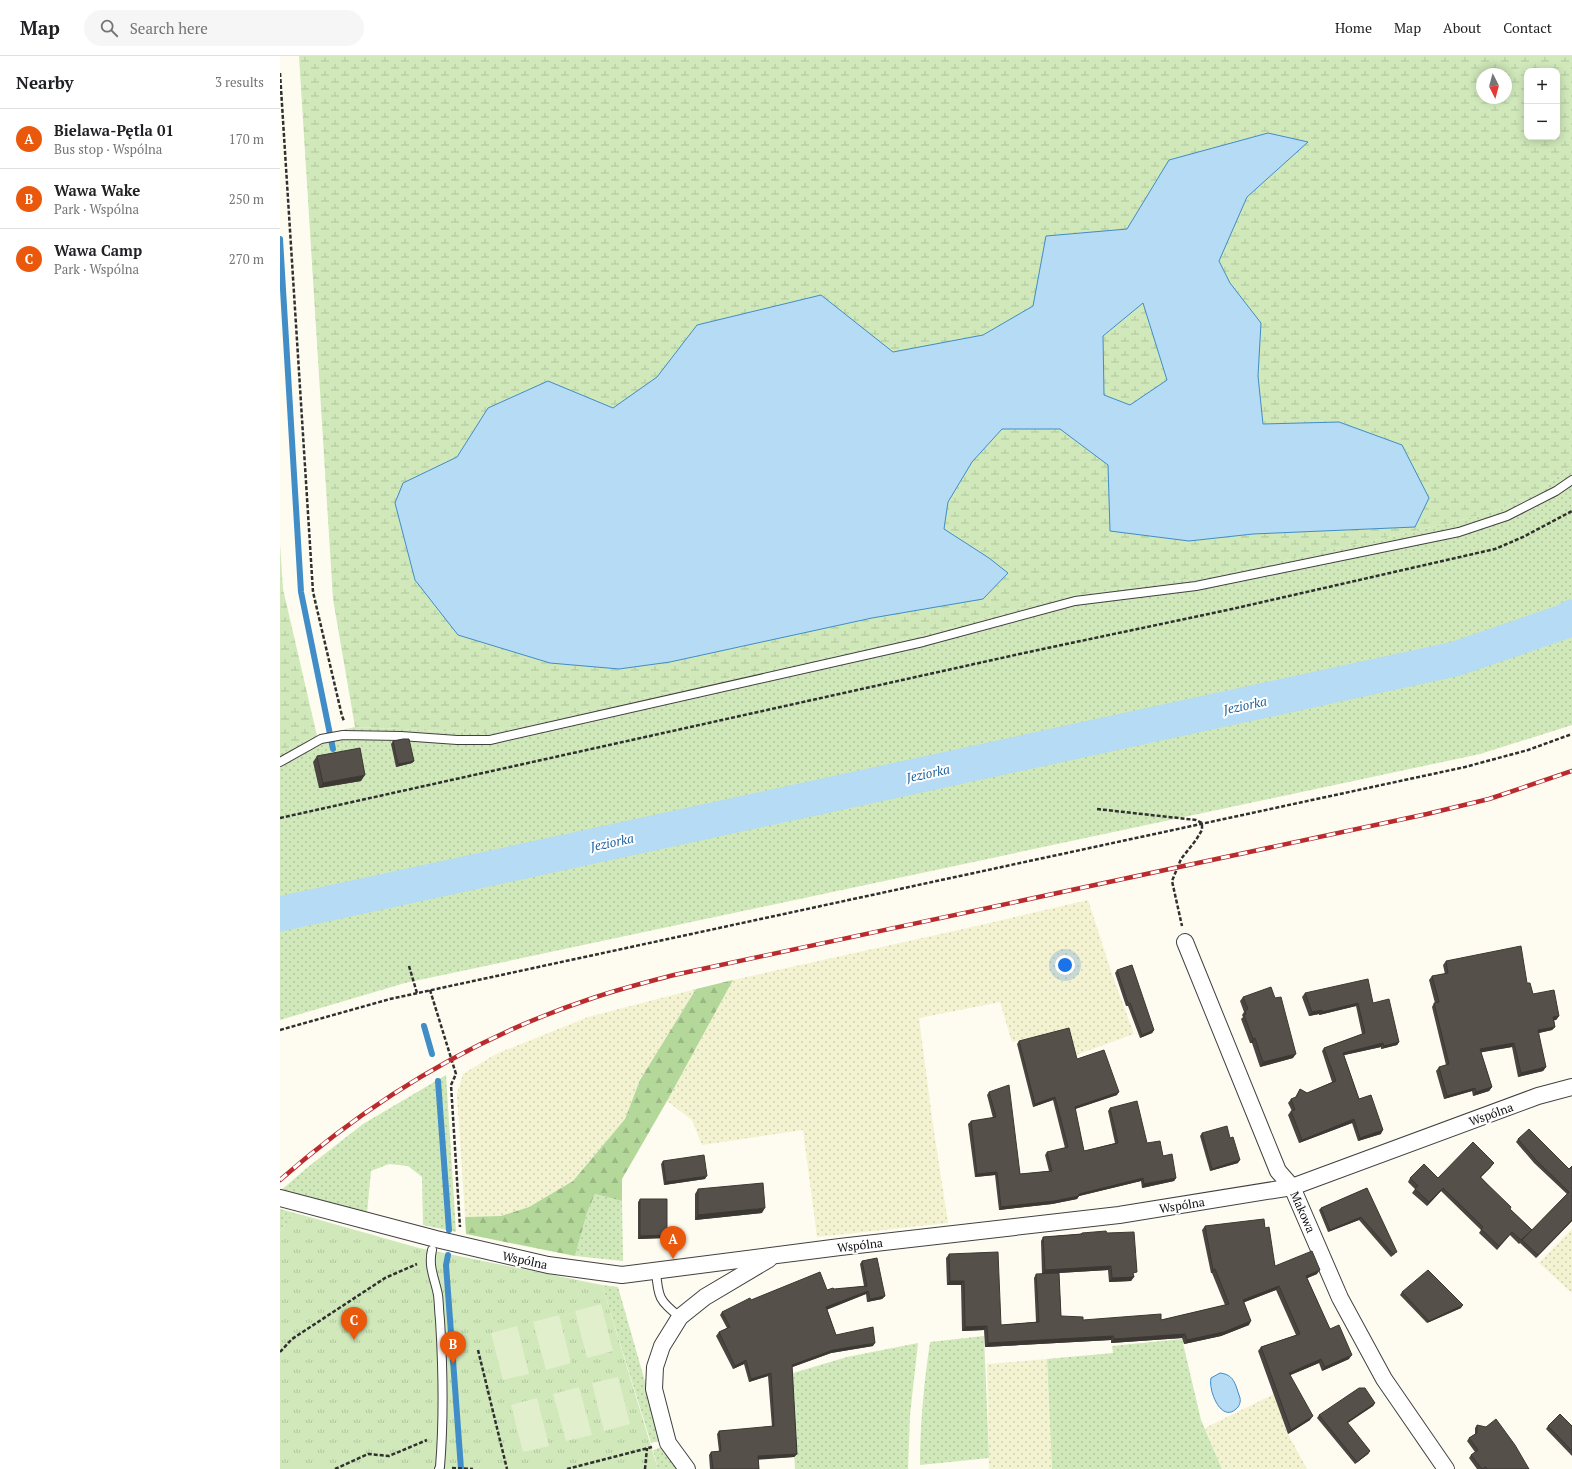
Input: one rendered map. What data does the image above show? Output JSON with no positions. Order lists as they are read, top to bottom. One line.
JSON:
{"streets":{"street":["Wspólna","Makowa"]},"crossings":[["Wspólna","Makowa"]],"water":["Jeziorka"],"north":"bottom","page":{"header":"Map","search":"Search here","nav":["Home","Map","About","Contact"],"heading":["Nearby","3 results"],"map_buttons":["+","−"],"list":[{"mark":"A","name":"Bielawa-Pętla 01","note":"Bus stop · Wspólna","value":"170 m"},{"mark":"B","name":"Wawa Wake","note":"Park · Wspólna","value":"250 m"},{"mark":"C","name":"Wawa Camp","note":"Park · Wspólna","value":"270 m"}],"pins":["A","C","B"]}}
